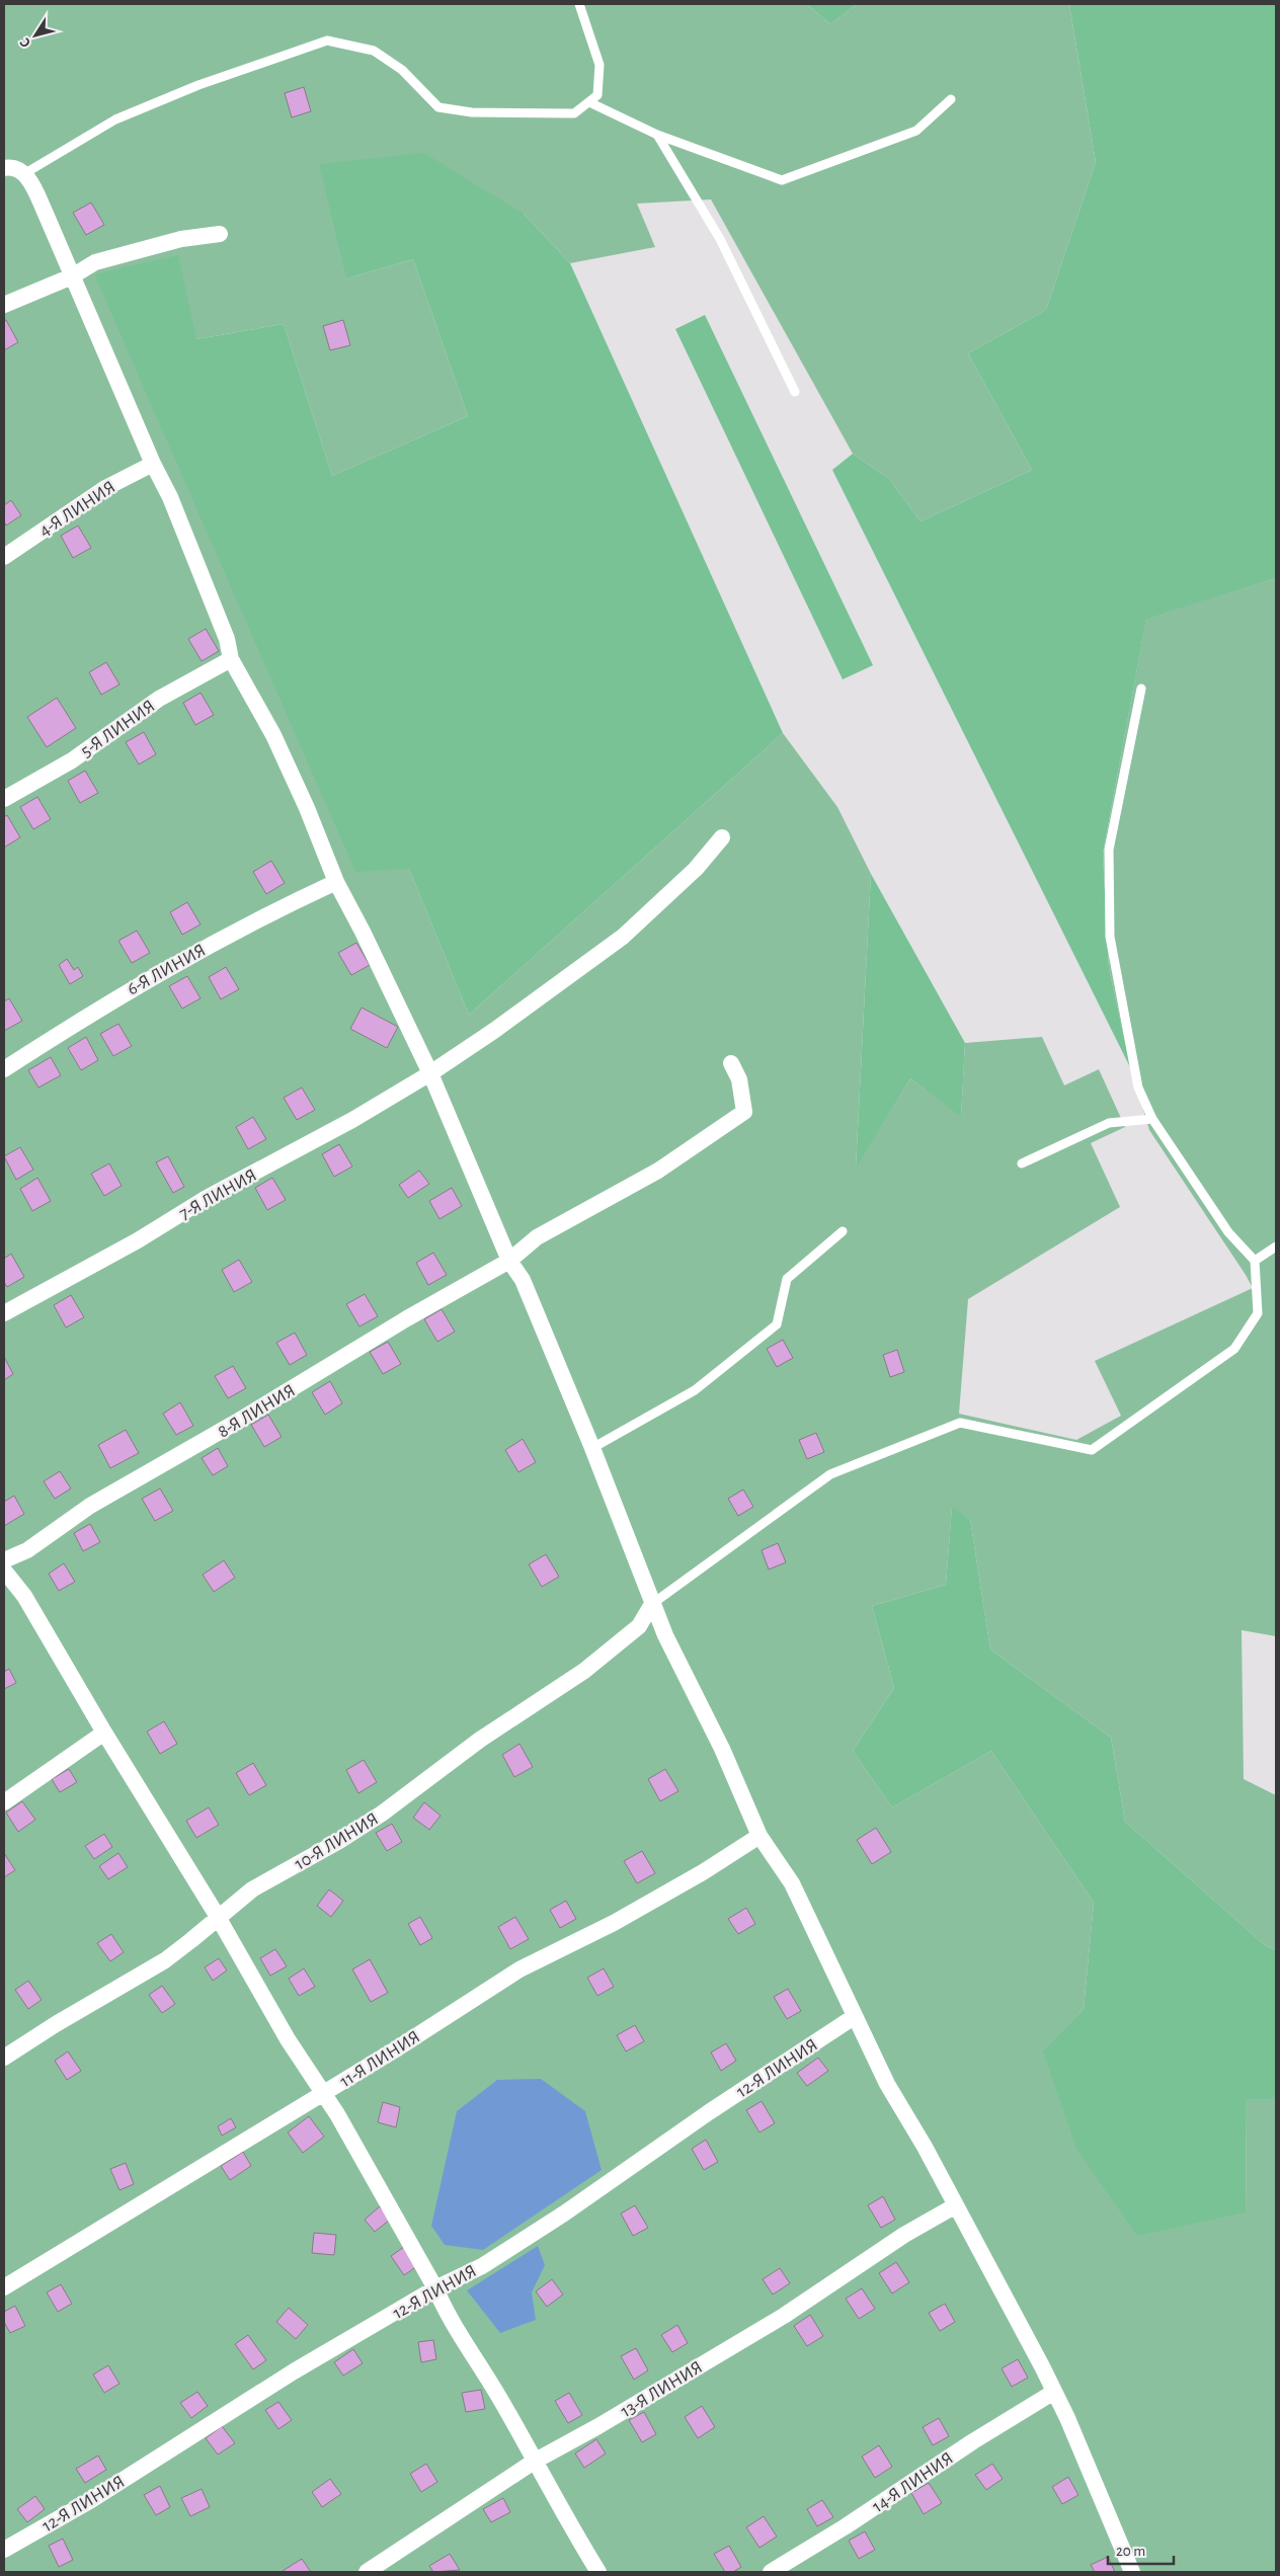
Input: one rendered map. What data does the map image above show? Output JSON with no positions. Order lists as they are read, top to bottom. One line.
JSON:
{"streets":{"street":["4-Я ЛИНИЯ","5-Я ЛИНИЯ","6-Я ЛИНИЯ","7-Я ЛИНИЯ","8-Я ЛИНИЯ","10-Я ЛИНИЯ","11-Я ЛИНИЯ","12-Я ЛИНИЯ","13-Я ЛИНИЯ","14-Я ЛИНИЯ"]},"scale_bar":"20 m","north":"bottom left"}
